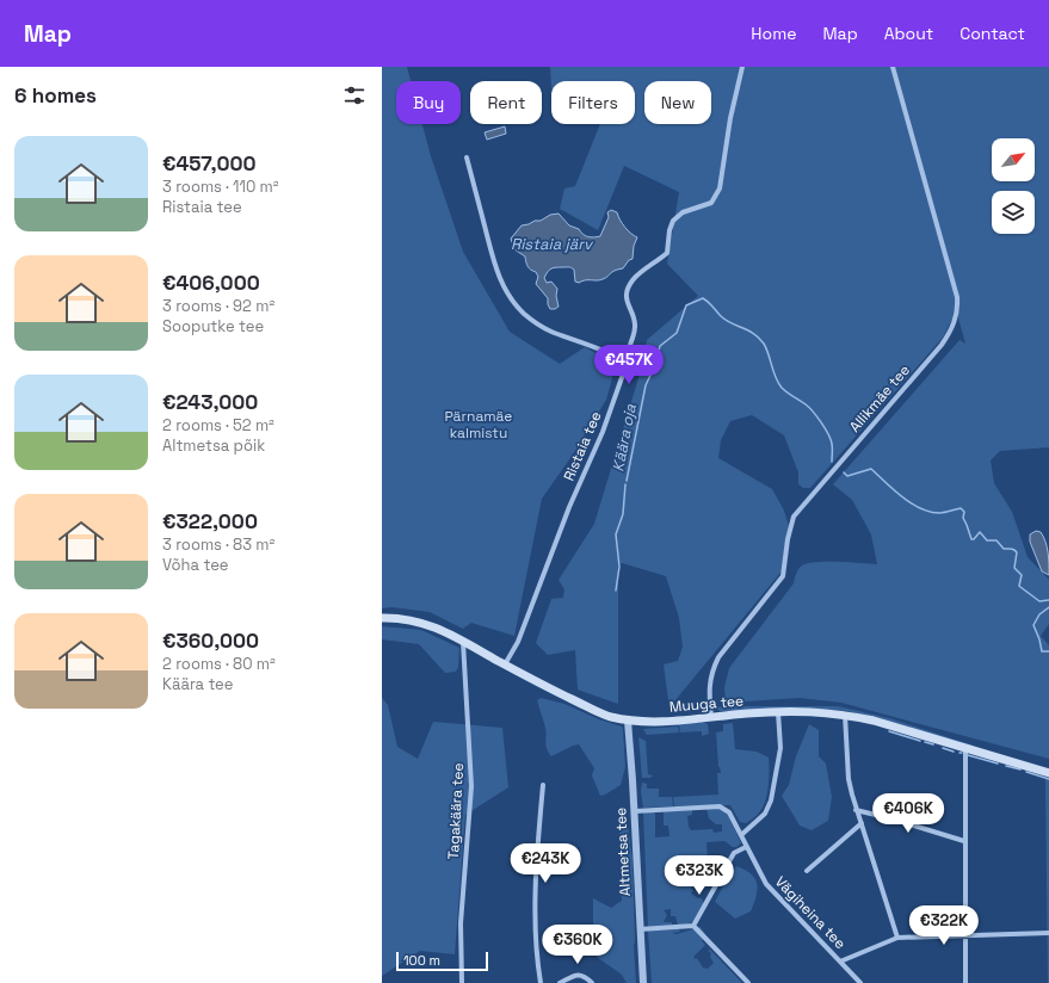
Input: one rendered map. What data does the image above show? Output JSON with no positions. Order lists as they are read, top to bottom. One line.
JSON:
{"streets":{"main road":["Muuga tee"],"street":["Allikmäe tee","Ristaia tee","Tagakäära tee","Altmetsa tee","Vägiheina tee"]},"crossings":[["Allikmäe tee","Muuga tee"],["Ristaia tee","Muuga tee"],["Muuga tee","Tagakäära tee"],["Muuga tee","Altmetsa tee"],["Altmetsa tee","Vägiheina tee"]],"water":["Ristaia järv","Käära oja"],"parks":["Pärnamäe kalmistu"],"scale_bar":"100 m","north":"top right","page":{"header":"Map","nav":["Home","Map","About","Contact"],"heading":"6 homes","chip":["Buy","Rent","Filters","New"],"list":[{"name":"€457,000","note":"3 rooms · 110 m² · Ristaia tee"},{"name":"€406,000","note":"3 rooms · 92 m² · Sooputke tee"},{"name":"€243,000","note":"2 rooms · 52 m² · Altmetsa põik"},{"name":"€322,000","note":"3 rooms · 83 m² · Võha tee"},{"name":"€360,000","note":"2 rooms · 80 m² · Käära tee"}],"price":["€457K","€406K","€243K","€323K","€322K","€360K"],"scale":"100 m"}}
